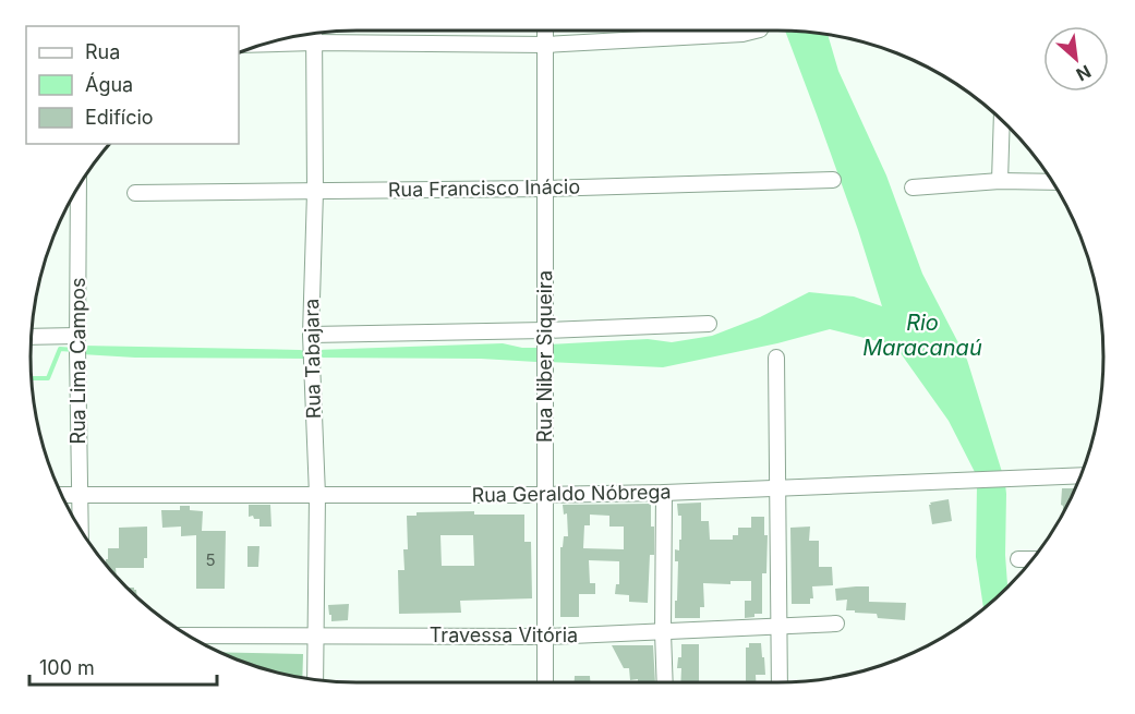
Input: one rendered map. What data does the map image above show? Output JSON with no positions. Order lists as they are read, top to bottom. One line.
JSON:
{"streets":{"street":["Rua Francisco Inácio","Rua Niber Siqueira","Rua Tabajara","Rua Lima Campos","Rua Geraldo Nóbrega","Travessa Vitória"]},"crossings":[["Rua Francisco Inácio","Rua Niber Siqueira"],["Rua Francisco Inácio","Rua Tabajara"],["Rua Niber Siqueira","Rua Geraldo Nóbrega"],["Rua Niber Siqueira","Travessa Vitória"],["Rua Tabajara","Rua Geraldo Nóbrega"],["Rua Tabajara","Travessa Vitória"],["Rua Lima Campos","Rua Geraldo Nóbrega"]],"water":["Rio Maracanaú"],"house_numbers":["5"],"legend":["Rua","Água","Edifício"],"scale_bar":"100 m","north":"bottom right"}
